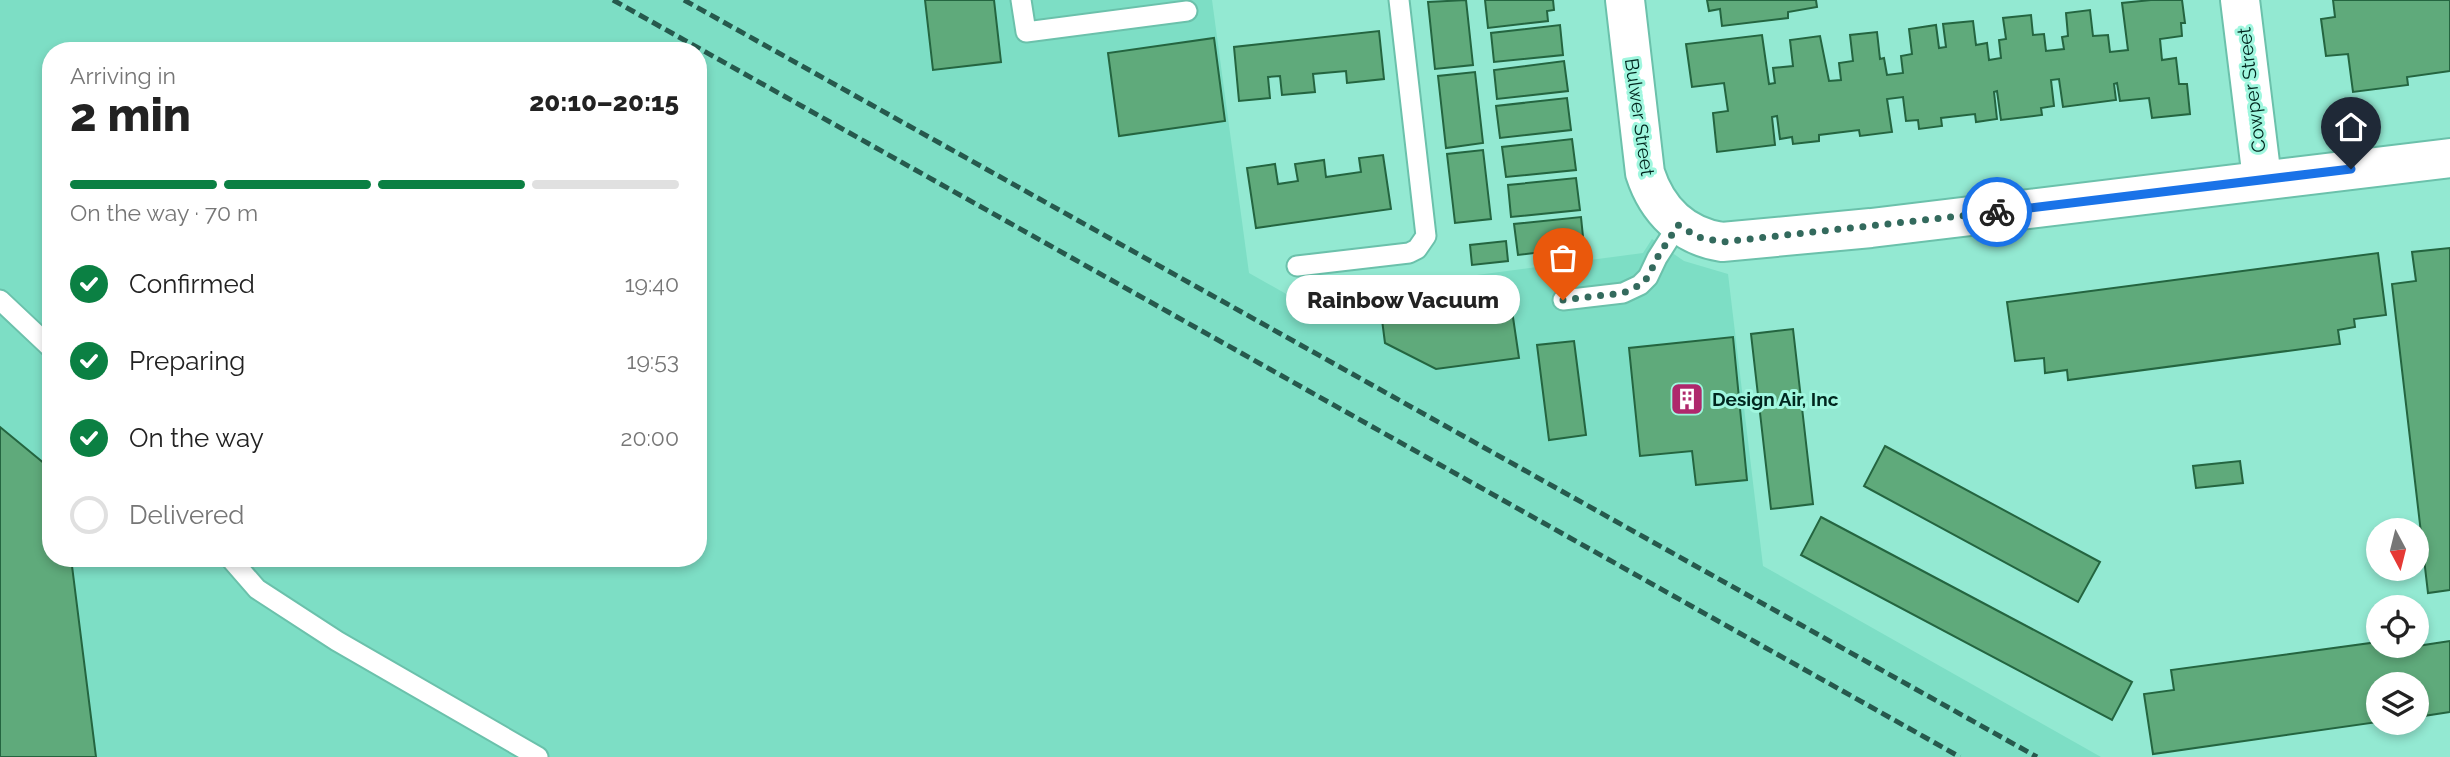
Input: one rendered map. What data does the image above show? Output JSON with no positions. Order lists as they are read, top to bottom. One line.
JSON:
{"streets":{"street":["Cowper Street","Bulwer Street"]},"places":{"other":["Rainbow Vacuum"],"building":["Design Air, Inc"]},"north":"bottom","page":{"heading":["2 min","Arriving in","20:10–20:15"],"bar":"On the way · 70 m","list":[["Confirmed","19:40"],["Preparing","19:53"],["On the way","20:00"],"Delivered"],"bubble":"Rainbow Vacuum"}}
